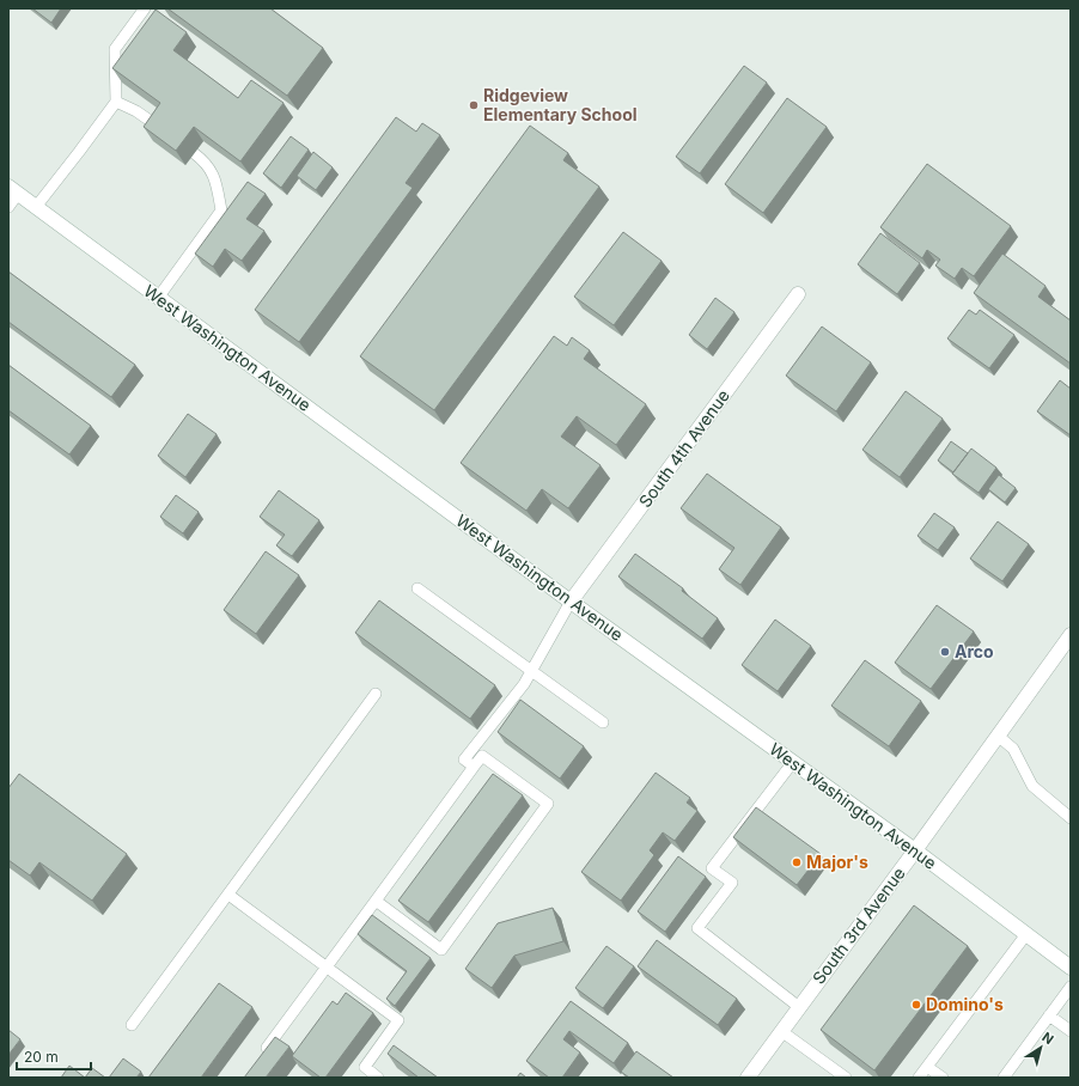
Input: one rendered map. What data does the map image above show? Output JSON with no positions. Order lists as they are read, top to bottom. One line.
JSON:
{"streets":{"main road":["West Washington Avenue","South 4th Avenue","South 3rd Avenue"]},"crossings":[["West Washington Avenue","South 4th Avenue"],["West Washington Avenue","South 3rd Avenue"]],"places":["Ridgeview Elementary School","Arco","Major's","Domino's"],"scale_bar":"20 m","north":"top right"}
